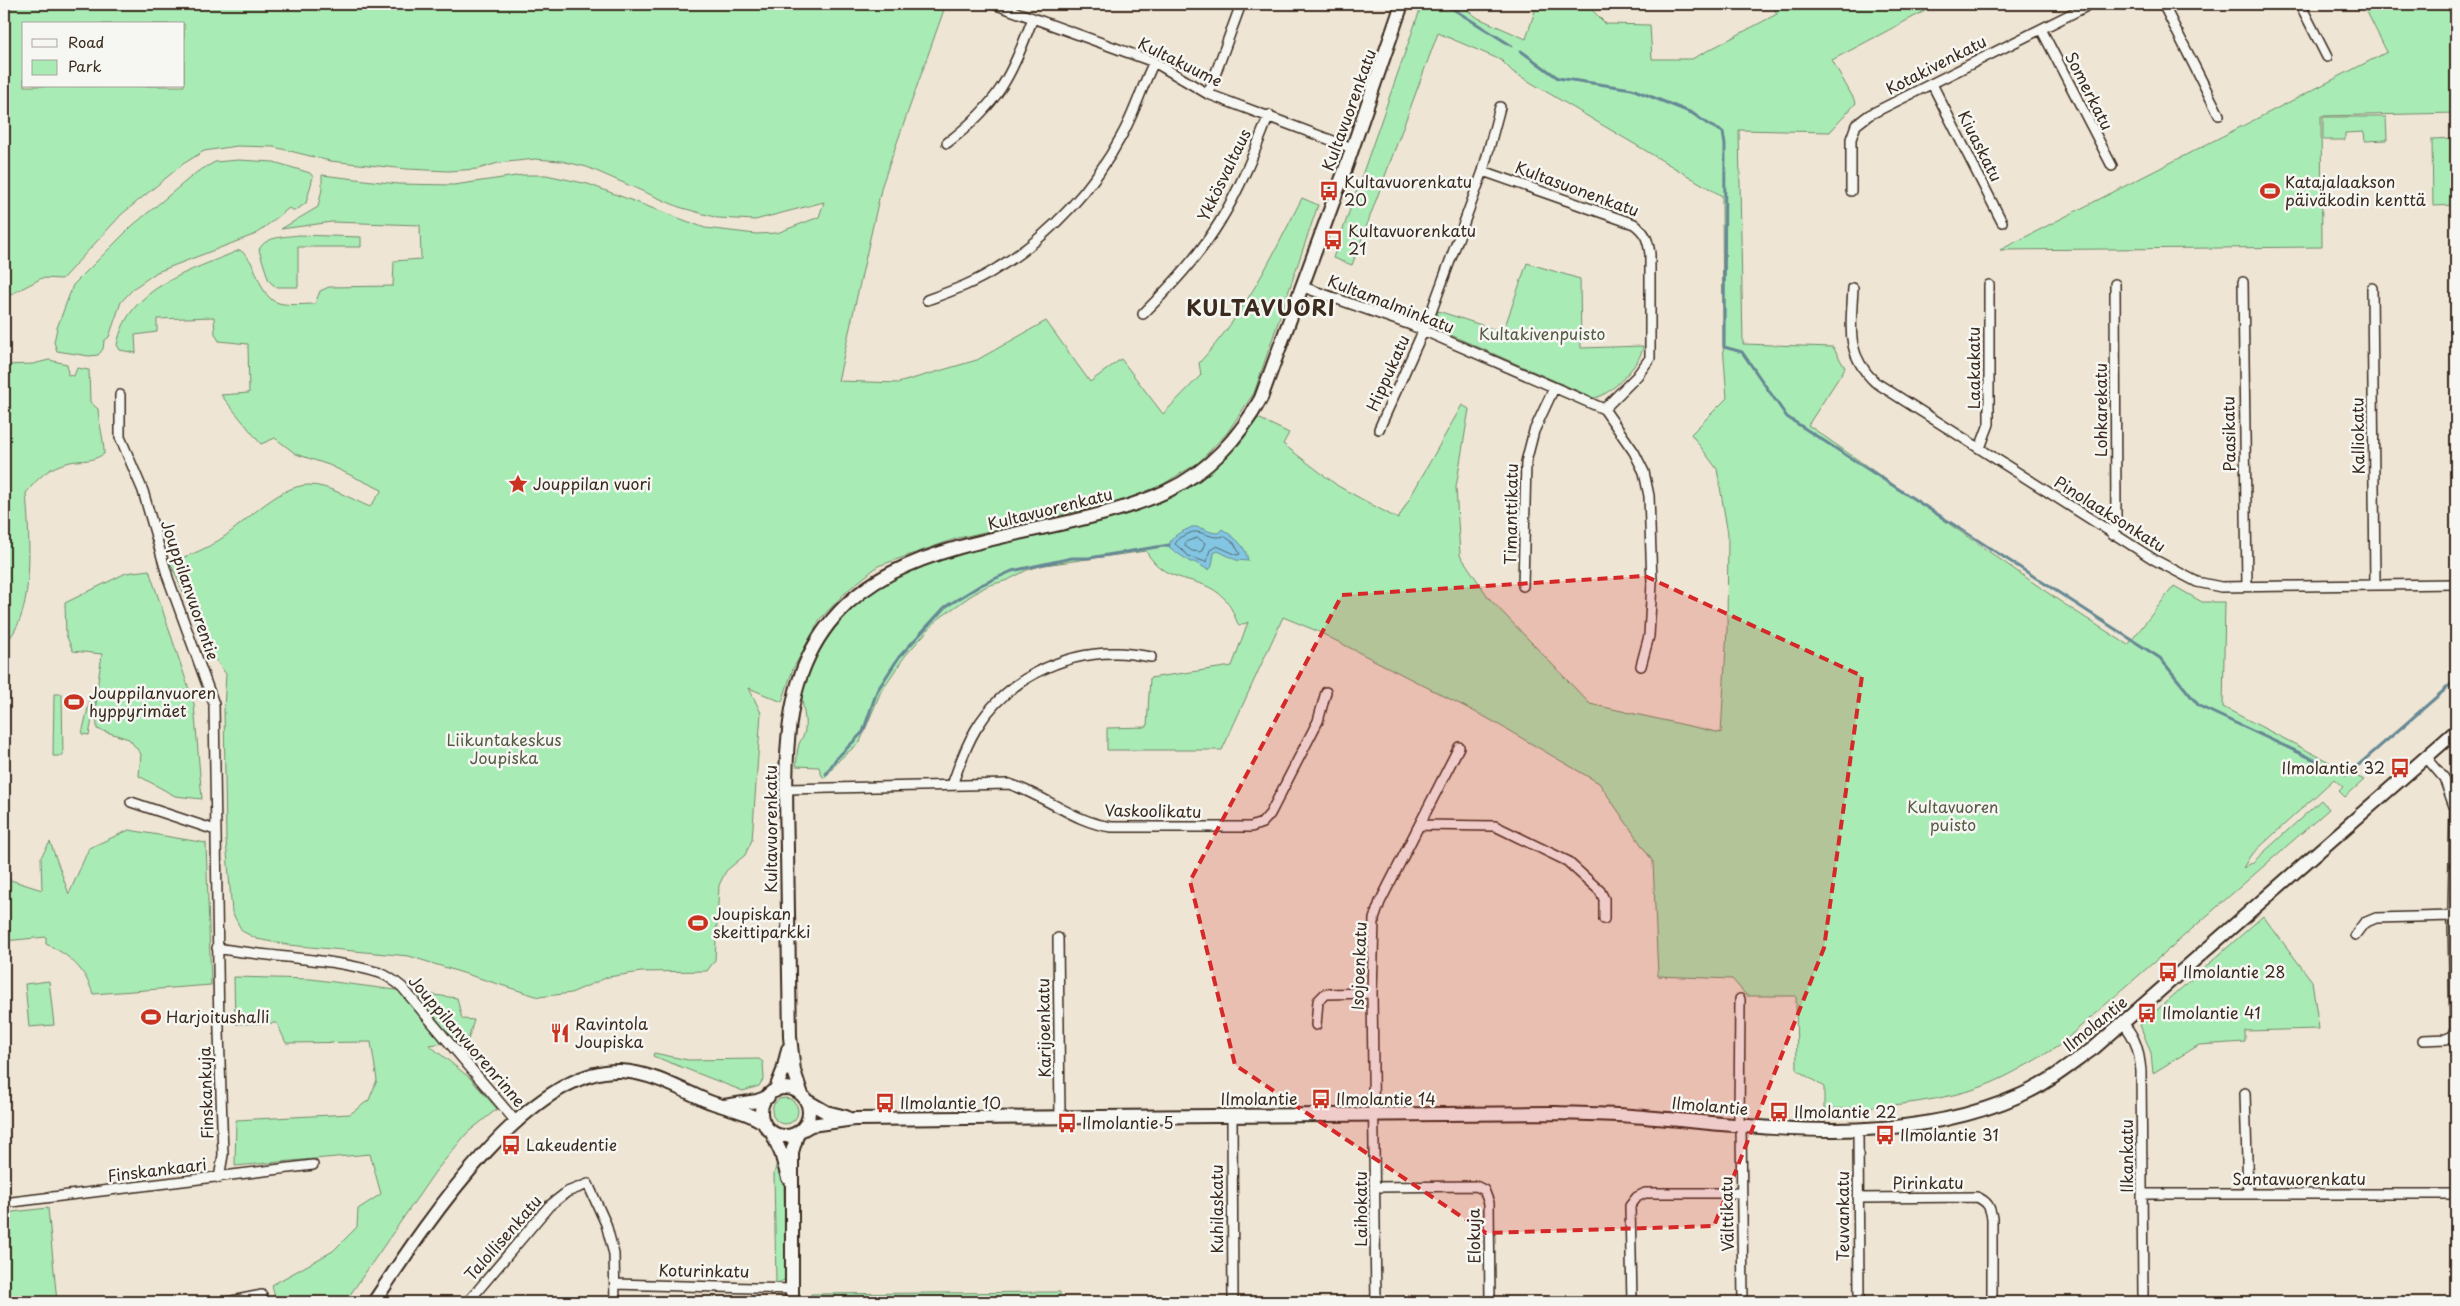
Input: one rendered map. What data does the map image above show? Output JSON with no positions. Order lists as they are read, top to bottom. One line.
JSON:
{"streets":{"street":["Kultakuume","Kotakivenkatu","Somerkatu","Kultavuorenkatu","Kiuaskatu","Ykkösvaltaus","Kultasuonenkatu","Kultamalminkatu","Laakakatu","Hippukatu","Lohkarekatu","Paasikatu","Kalliokatu","Timanttikatu","Pinolaaksonkatu","Jouppilanvuorentie","Vaskoolikatu","Isojoenkatu","Ilmolantie","Karijoenkatu","Jouppilanvuorenrinne","Finskankuja","Ilkankatu","Finskankaari","Santavuorenkatu","Pirinkatu","Kuhilaskatu","Laihokatu","Välttikatu","Teuvankatu","Elokuja","Talollisenkatu","Koturinkatu"]},"crossings":[["Kultakuume","Kultavuorenkatu"],["Kultakuume","Ykkösvaltaus"],["Kotakivenkatu","Somerkatu"],["Kotakivenkatu","Kiuaskatu"],["Kultavuorenkatu","Kultamalminkatu"],["Kultavuorenkatu","Vaskoolikatu"],["Kultavuorenkatu","Ilmolantie"],["Kultasuonenkatu","Kultamalminkatu"],["Kultamalminkatu","Hippukatu"],["Kultamalminkatu","Timanttikatu"],["Laakakatu","Pinolaaksonkatu"],["Lohkarekatu","Pinolaaksonkatu"],["Paasikatu","Pinolaaksonkatu"],["Kalliokatu","Pinolaaksonkatu"],["Jouppilanvuorentie","Jouppilanvuorenrinne"],["Jouppilanvuorentie","Finskankuja"],["Isojoenkatu","Ilmolantie"],["Isojoenkatu","Laihokatu"],["Ilmolantie","Karijoenkatu"],["Ilmolantie","Ilkankatu"],["Ilmolantie","Kuhilaskatu"],["Ilmolantie","Laihokatu"],["Ilmolantie","Välttikatu"],["Ilmolantie","Teuvankatu"],["Jouppilanvuorenrinne","Finskankuja"],["Finskankuja","Finskankaari"],["Ilkankatu","Santavuorenkatu"],["Pirinkatu","Teuvankatu"],["Laihokatu","Elokuja"],["Talollisenkatu","Koturinkatu"]],"districts":["KULTAVUORI"],"parks":["Kultakivenpuisto","Liikuntakeskus Joupiska","Kultavuoren puisto"],"places":{"bus stop":["Kultavuorenkatu 20","Kultavuorenkatu 21","Ilmolantie 32","Ilmolantie 28","Ilmolantie 41","Ilmolantie 14","Ilmolantie 10","Ilmolantie 22","Ilmolantie 5","Ilmolantie 31","Lakeudentie"],"sports":["Katajalaakson päiväkodin kenttä","Jouppilanvuoren hyppyrimäet","Joupiskan skeittiparkki","Harjoitushalli"],"place":["Jouppilan vuori"],"restaurant":["Ravintola Joupiska"]},"legend":["Road","Park"]}
